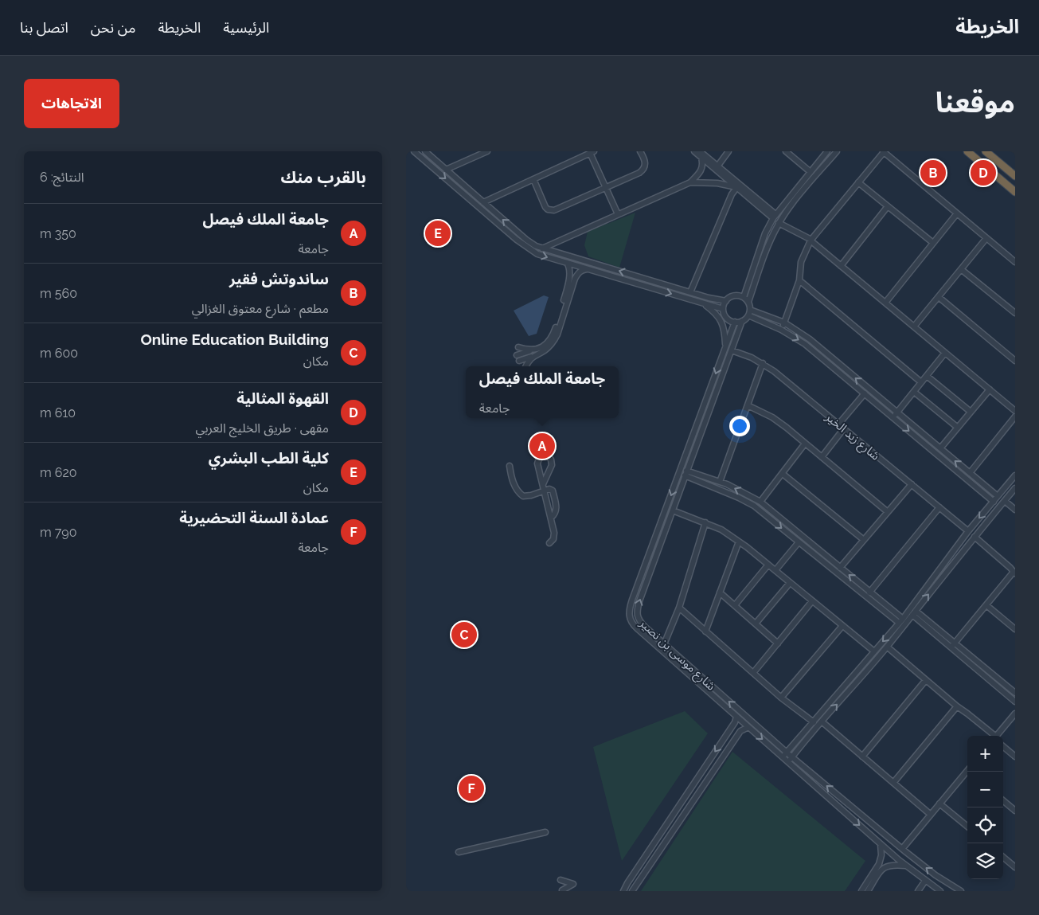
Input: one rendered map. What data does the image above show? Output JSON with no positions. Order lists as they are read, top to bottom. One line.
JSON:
{"streets":{"street":["شارع زيد الخير","شارع موسى بن نصير"]},"crossings":[["شارع زيد الخير","شارع موسى بن نصير"]],"page":{"header":"الخريطة","nav":["الرئيسية","الخريطة","من نحن","اتصل بنا"],"title":"موقعنا","buttons":"الاتجاهات","heading":["بالقرب منك","النتائج: 6"],"pins":["B","D","E","A","C","F"],"list":[{"mark":"A","name":"جامعة الملك فيصل","note":"جامعة","value":"350 m"},{"mark":"B","name":"ساندوتش فقير","note":"مطعم · شارع معتوق الغزالي","value":"560 m"},{"mark":"C","name":"Online Education Building","note":"مكان","value":"600 m"},{"mark":"D","name":"القهوة المثالية","note":"مقهى · طريق الخليج العربي","value":"610 m"},{"mark":"E","name":"كلية الطب البشري","note":"مكان","value":"620 m"},{"mark":"F","name":"عمادة السنة التحضيرية","note":"جامعة","value":"790 m"}],"popup":["جامعة الملك فيصل","جامعة"],"map_buttons":["+","−"]}}
